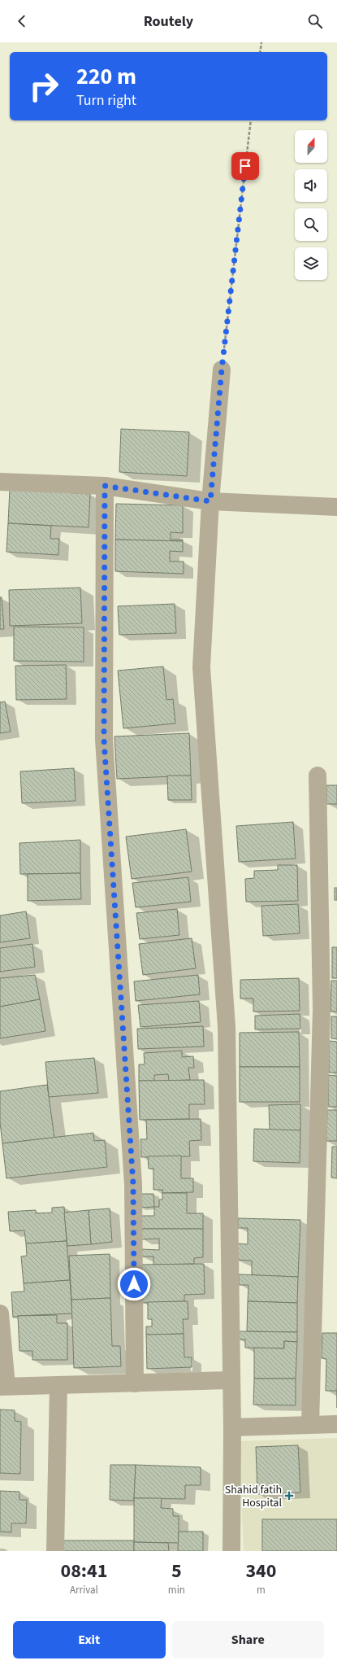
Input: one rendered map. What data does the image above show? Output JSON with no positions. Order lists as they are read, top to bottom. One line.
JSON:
{"places":{"health":["Shahid fatih Hospital"]},"north":"top","page":{"header":"Routely","turn":["220 m","Turn right"],"eta":["08:41","Arrival","5","min","340","m"],"buttons":["Exit","Share"]}}
